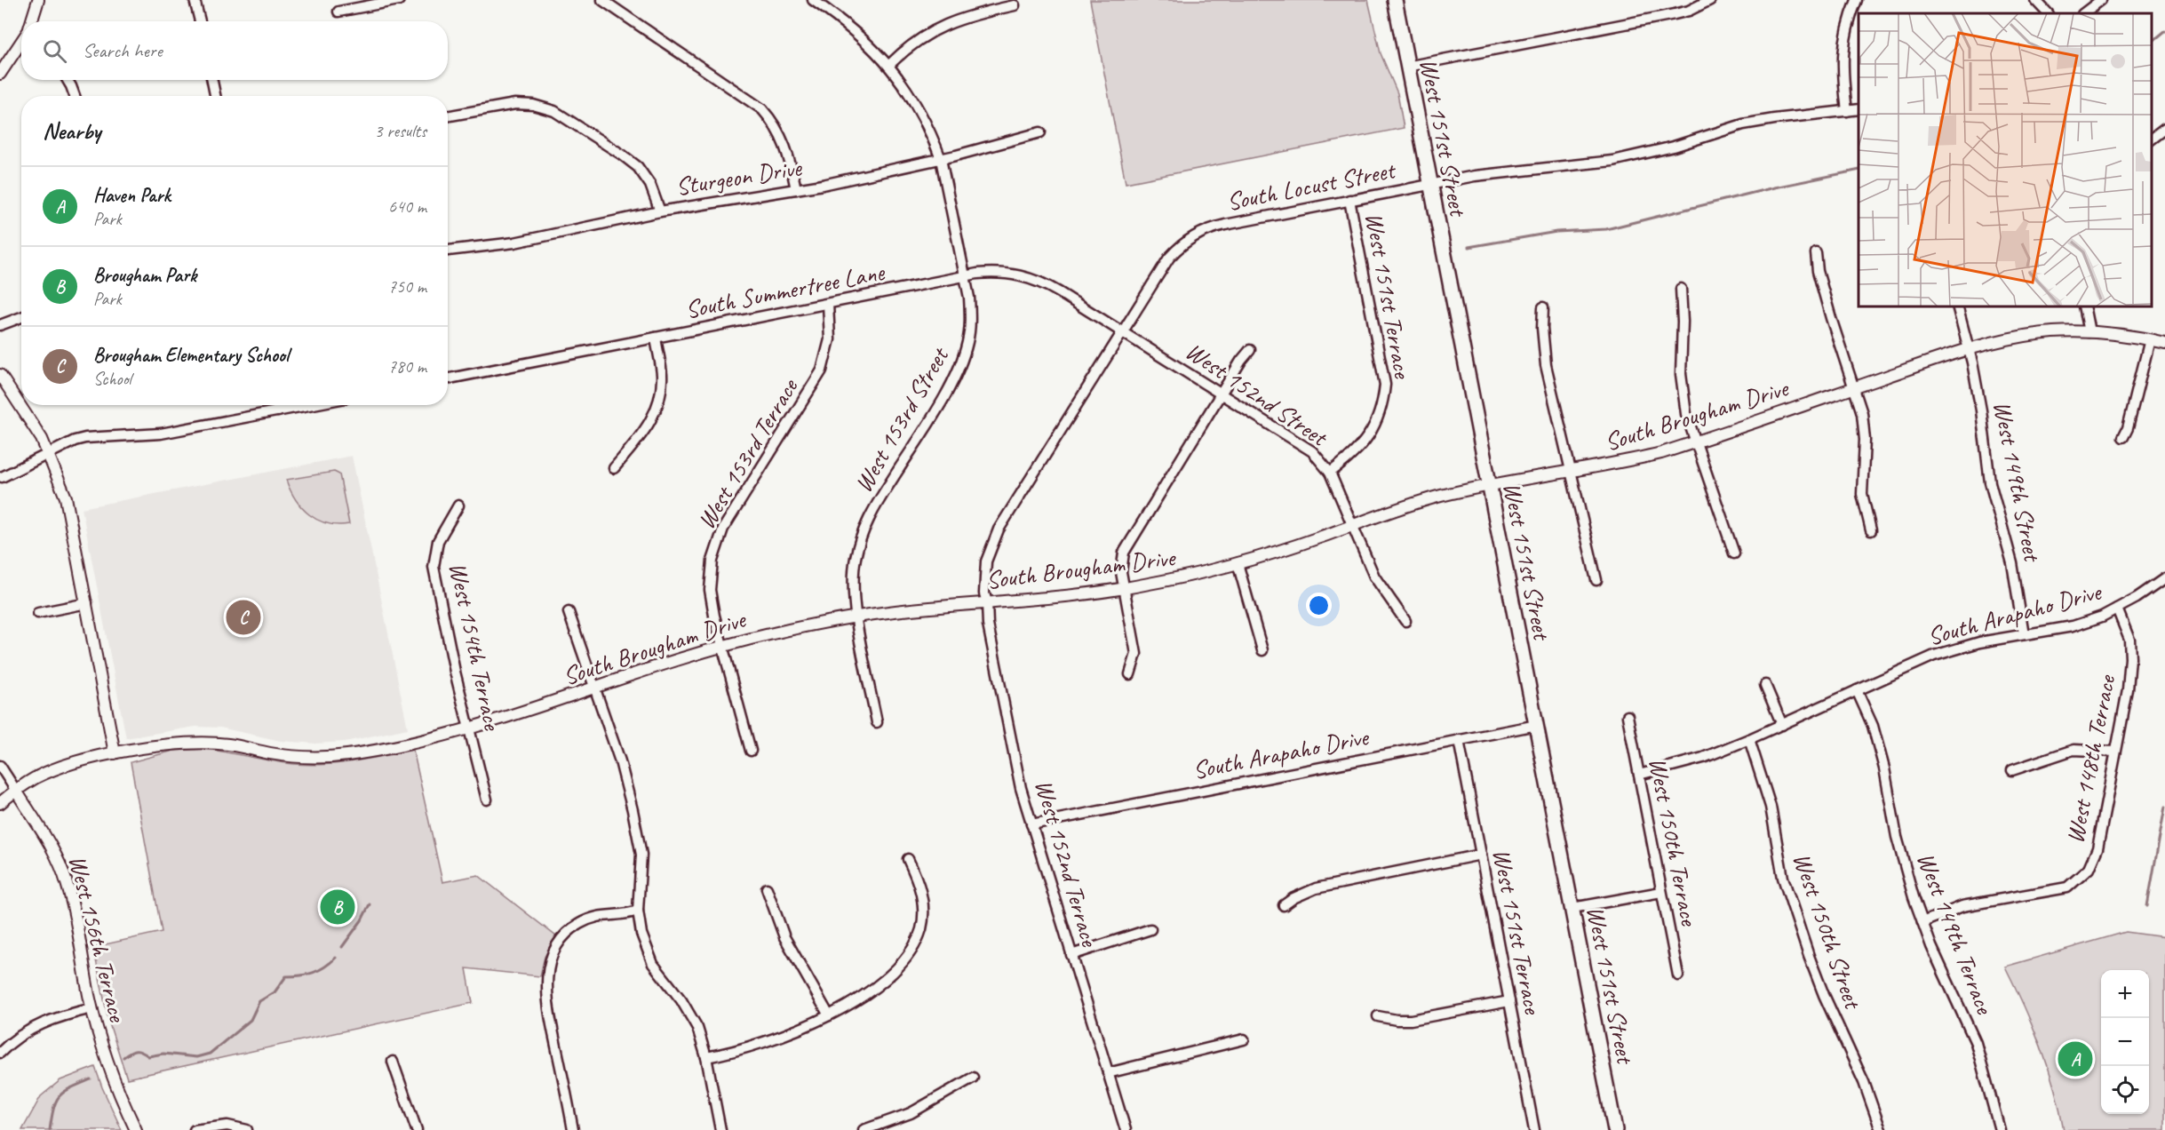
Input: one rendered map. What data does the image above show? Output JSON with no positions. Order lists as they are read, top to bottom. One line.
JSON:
{"streets":{"main road":["West 151st Street"],"street":["Sturgeon Drive","South Locust Street","South Summertree Lane","West 151st Terrace","West 152nd Street","South Brougham Drive","West 153rd Street","West 153rd Terrace","West 149th Street","South Arapaho Drive","West 154th Terrace","West 148th Terrace","West 150th Terrace","West 152nd Terrace","West 150th Street","West 149th Terrace","West 156th Terrace"]},"crossings":[["West 151st Street","South Locust Street"],["West 151st Street","South Brougham Drive"],["West 151st Street","South Arapaho Drive"],["Sturgeon Drive","West 153rd Street"],["South Locust Street","South Summertree Lane"],["South Locust Street","West 151st Terrace"],["South Locust Street","West 152nd Street"],["South Locust Street","South Brougham Drive"],["South Locust Street","West 152nd Terrace"],["South Summertree Lane","West 152nd Street"],["South Summertree Lane","West 153rd Street"],["South Summertree Lane","West 153rd Terrace"],["West 151st Terrace","West 152nd Street"],["West 151st Terrace","South Arapaho Drive"],["West 152nd Street","South Brougham Drive"],["South Brougham Drive","West 153rd Street"],["South Brougham Drive","West 153rd Terrace"],["South Brougham Drive","West 149th Street"],["South Brougham Drive","West 154th Terrace"],["South Brougham Drive","West 152nd Terrace"],["South Brougham Drive","West 156th Terrace"],["West 149th Street","South Arapaho Drive"],["South Arapaho Drive","West 148th Terrace"],["South Arapaho Drive","West 150th Terrace"],["South Arapaho Drive","West 152nd Terrace"],["South Arapaho Drive","West 150th Street"],["South Arapaho Drive","West 149th Terrace"],["West 148th Terrace","West 149th Terrace"]],"page":{"search":"Search here","heading":["Nearby","3 results"],"list":[{"mark":"A","name":"Haven Park","note":"Park","value":"640 m"},{"mark":"B","name":"Brougham Park","note":"Park","value":"750 m"},{"mark":"C","name":"Brougham Elementary School","note":"School","value":"780 m"}],"pins":["C","B","A"],"map_buttons":["+","−"]}}
